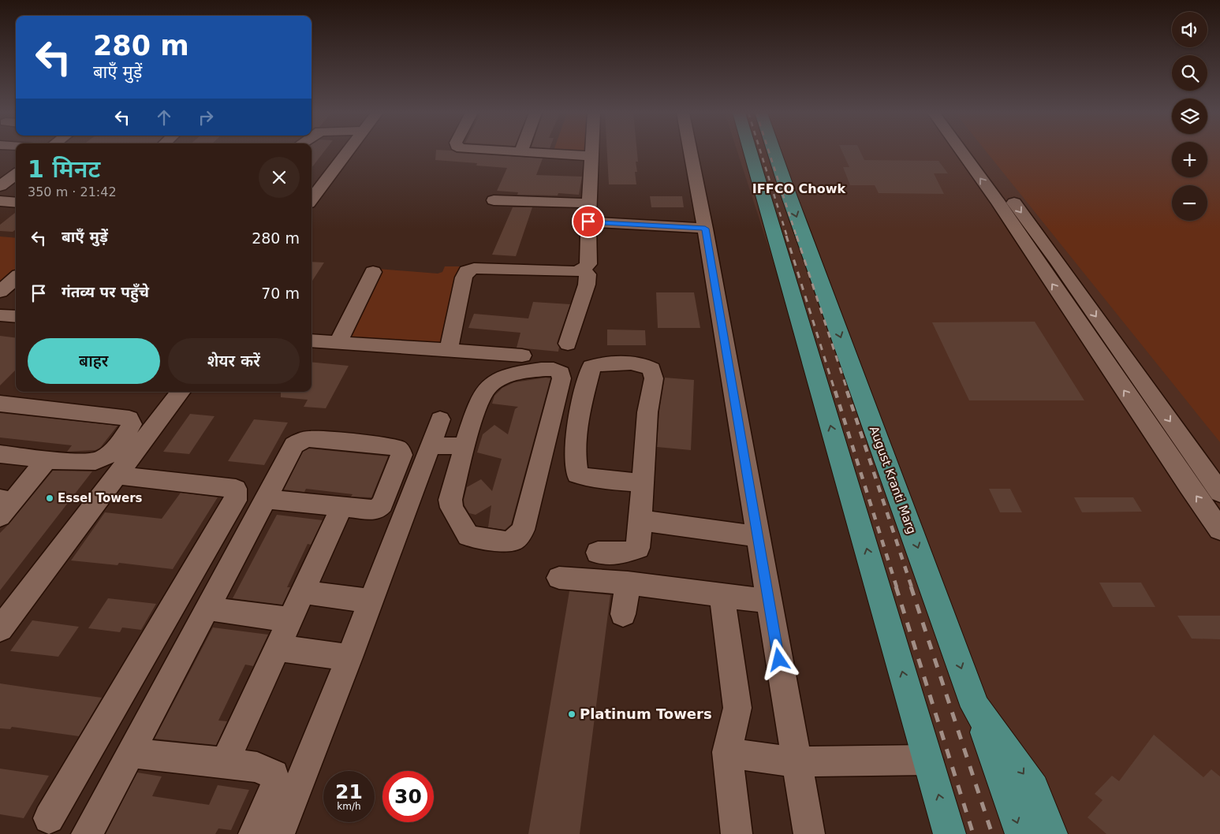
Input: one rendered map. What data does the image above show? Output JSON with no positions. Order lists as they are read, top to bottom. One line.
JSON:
{"streets":{"main road":["August Kranti Marg"]},"districts":["IFFCO Chowk"],"places":["Essel Towers","Platinum Towers"],"page":{"map_buttons":["+","−"],"turn":["280 m","बाएँ मुड़ें"],"heading":["1 मिनट","350 m · 21:42"],"list":[{"name":"बाएँ मुड़ें","value":"280 m"},{"name":"गंतव्य पर पहुँचे","value":"70 m"}],"buttons":["बाहर","शेयर करें"],"speed":"21 km/h","limit":"30"}}
